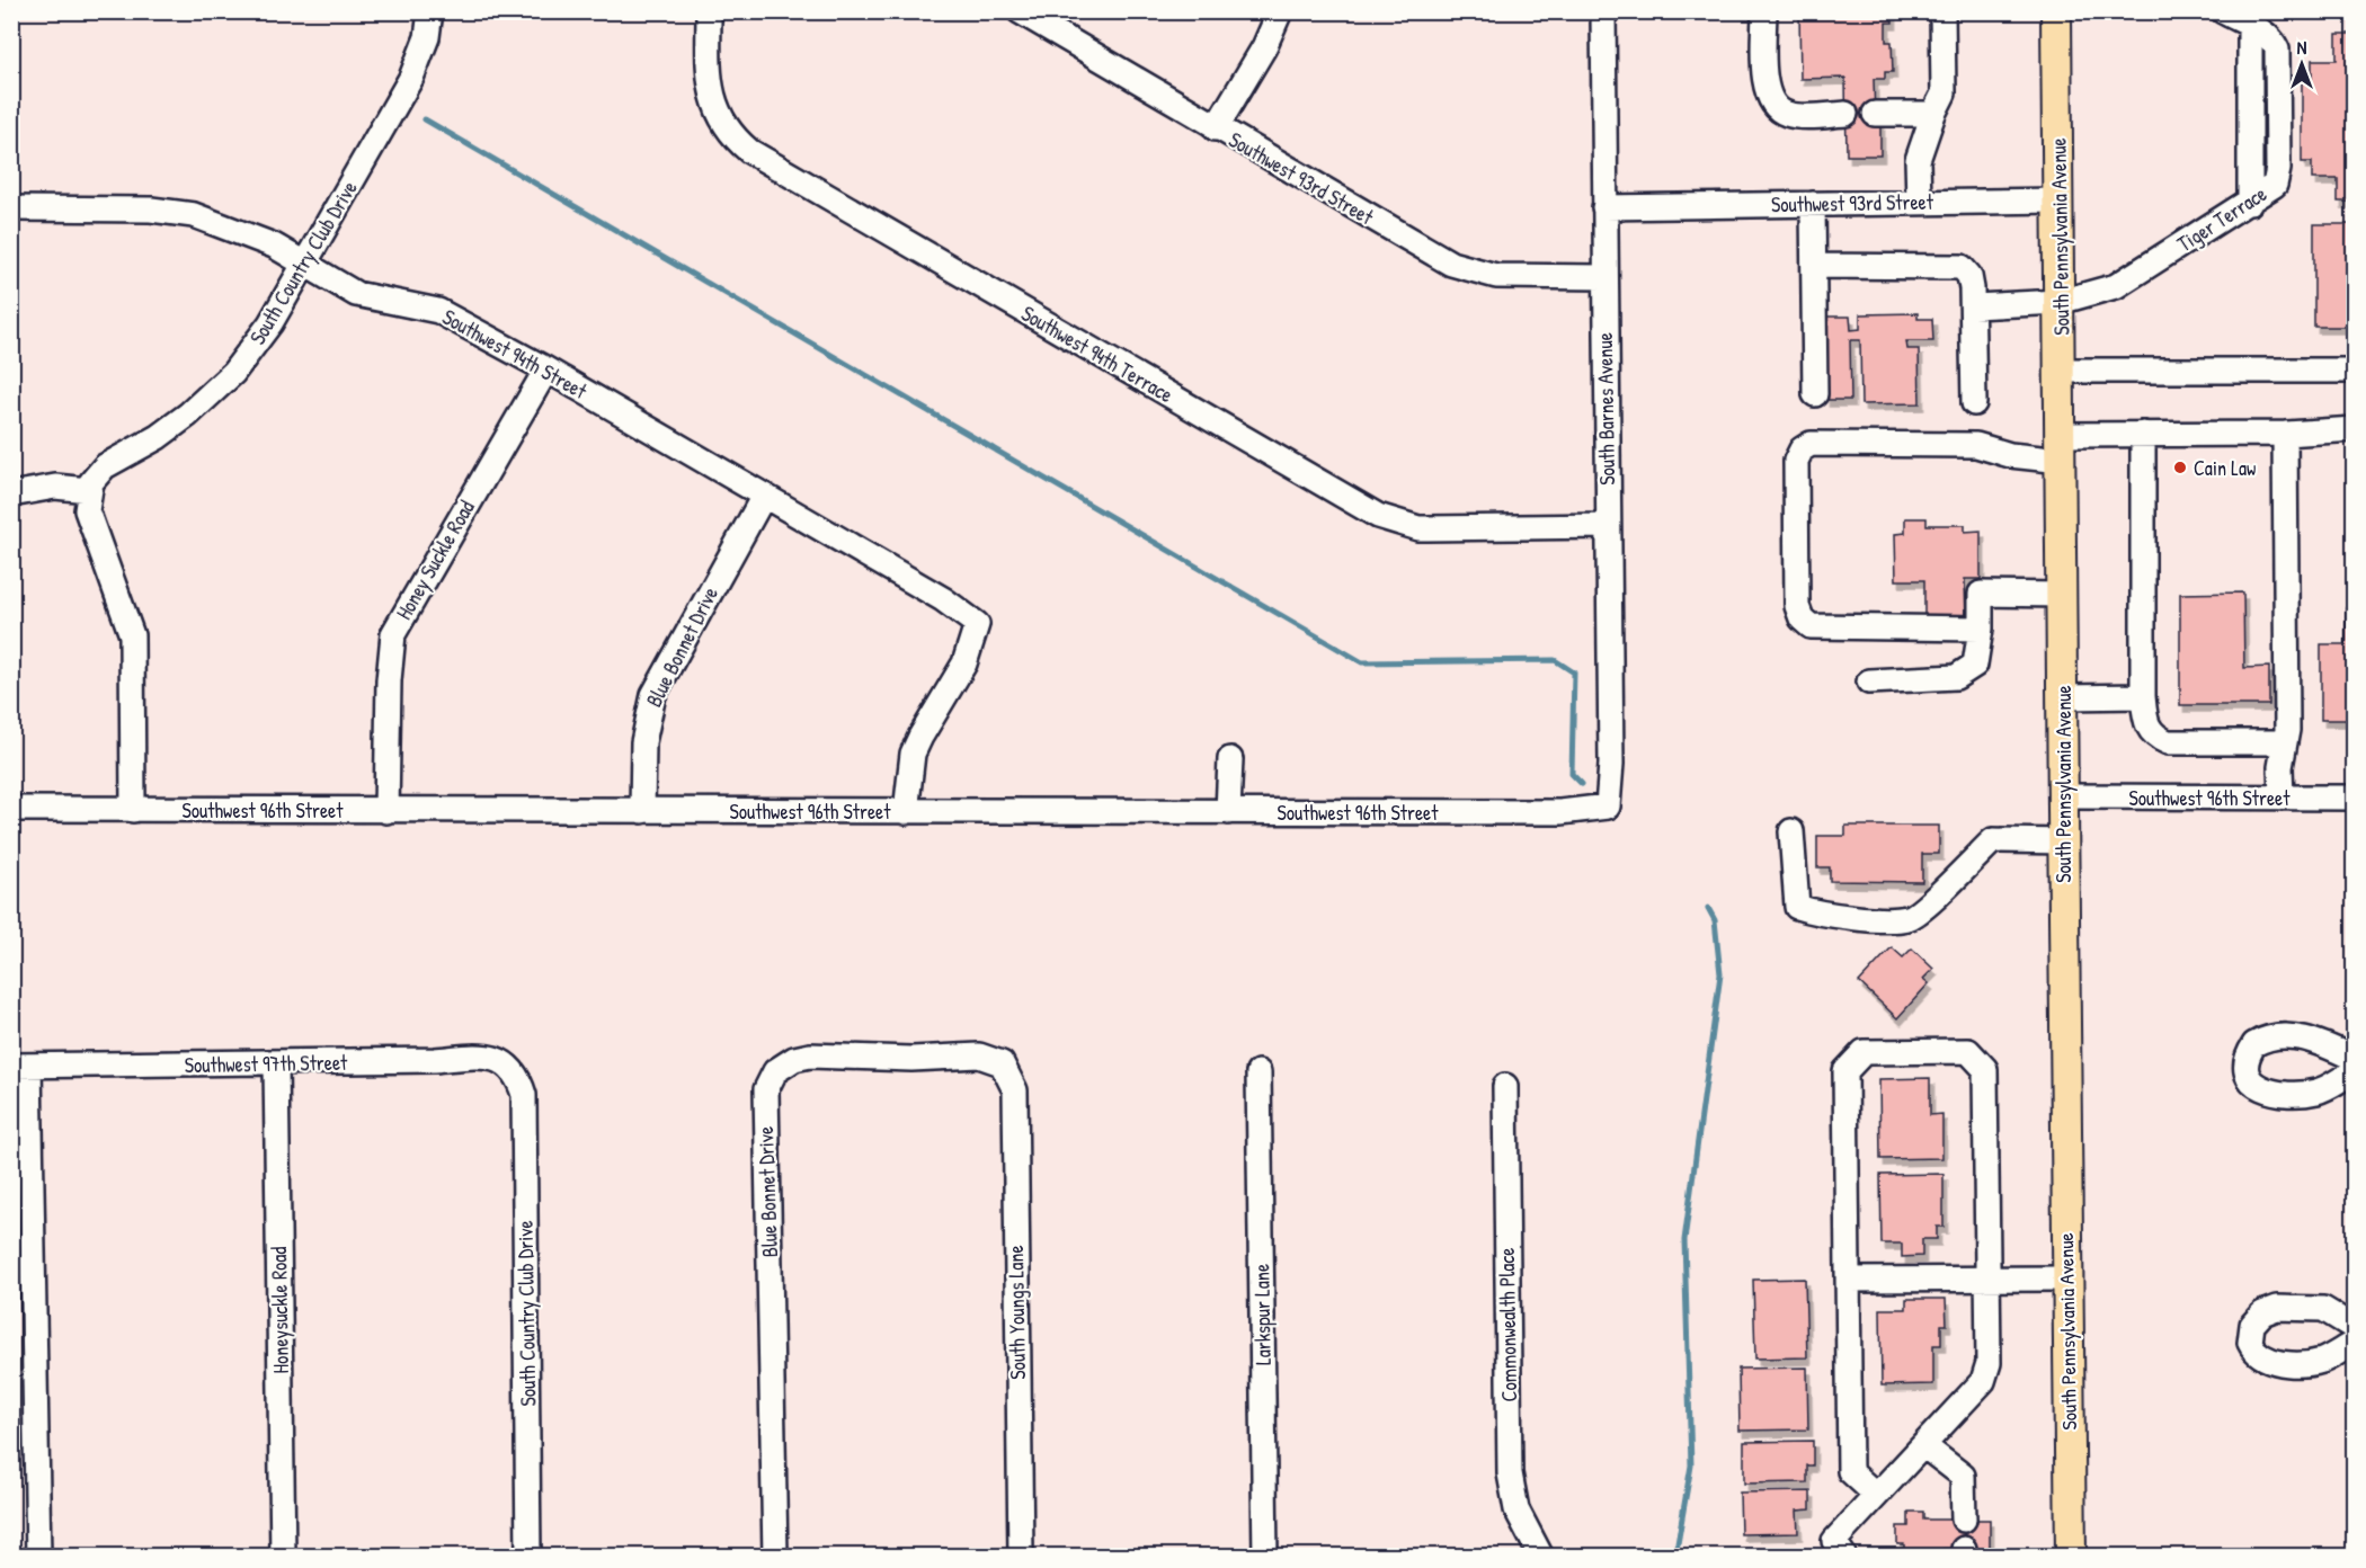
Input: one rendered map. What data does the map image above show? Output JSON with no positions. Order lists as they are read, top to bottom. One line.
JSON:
{"streets":{"main road":["South Pennsylvania Avenue"],"street":["Southwest 93rd Street","Tiger Terrace","South Country Club Drive","Southwest 94th Street","Southwest 94th Terrace","South Barnes Avenue","Honey Suckle Road","Blue Bonnet Drive","Southwest 96th Street","Southwest 97th Street","Honeysuckle Road","South Youngs Lane","Larkspur Lane","Commonwealth Place"]},"crossings":[["Southwest 93rd Street","South Pennsylvania Avenue"],["Southwest 93rd Street","South Barnes Avenue"],["Tiger Terrace","South Pennsylvania Avenue"],["South Pennsylvania Avenue","Southwest 96th Street"],["South Country Club Drive","Southwest 94th Street"],["South Country Club Drive","Southwest 97th Street"],["Southwest 94th Street","Honey Suckle Road"],["Southwest 94th Street","Blue Bonnet Drive"],["Southwest 94th Street","Southwest 96th Street"],["Southwest 94th Terrace","South Barnes Avenue"],["South Barnes Avenue","Southwest 96th Street"],["Honey Suckle Road","Southwest 96th Street"],["Blue Bonnet Drive","Southwest 96th Street"],["Blue Bonnet Drive","South Youngs Lane"],["Southwest 97th Street","Honeysuckle Road"]],"places":["Cain Law"],"north":"top"}
